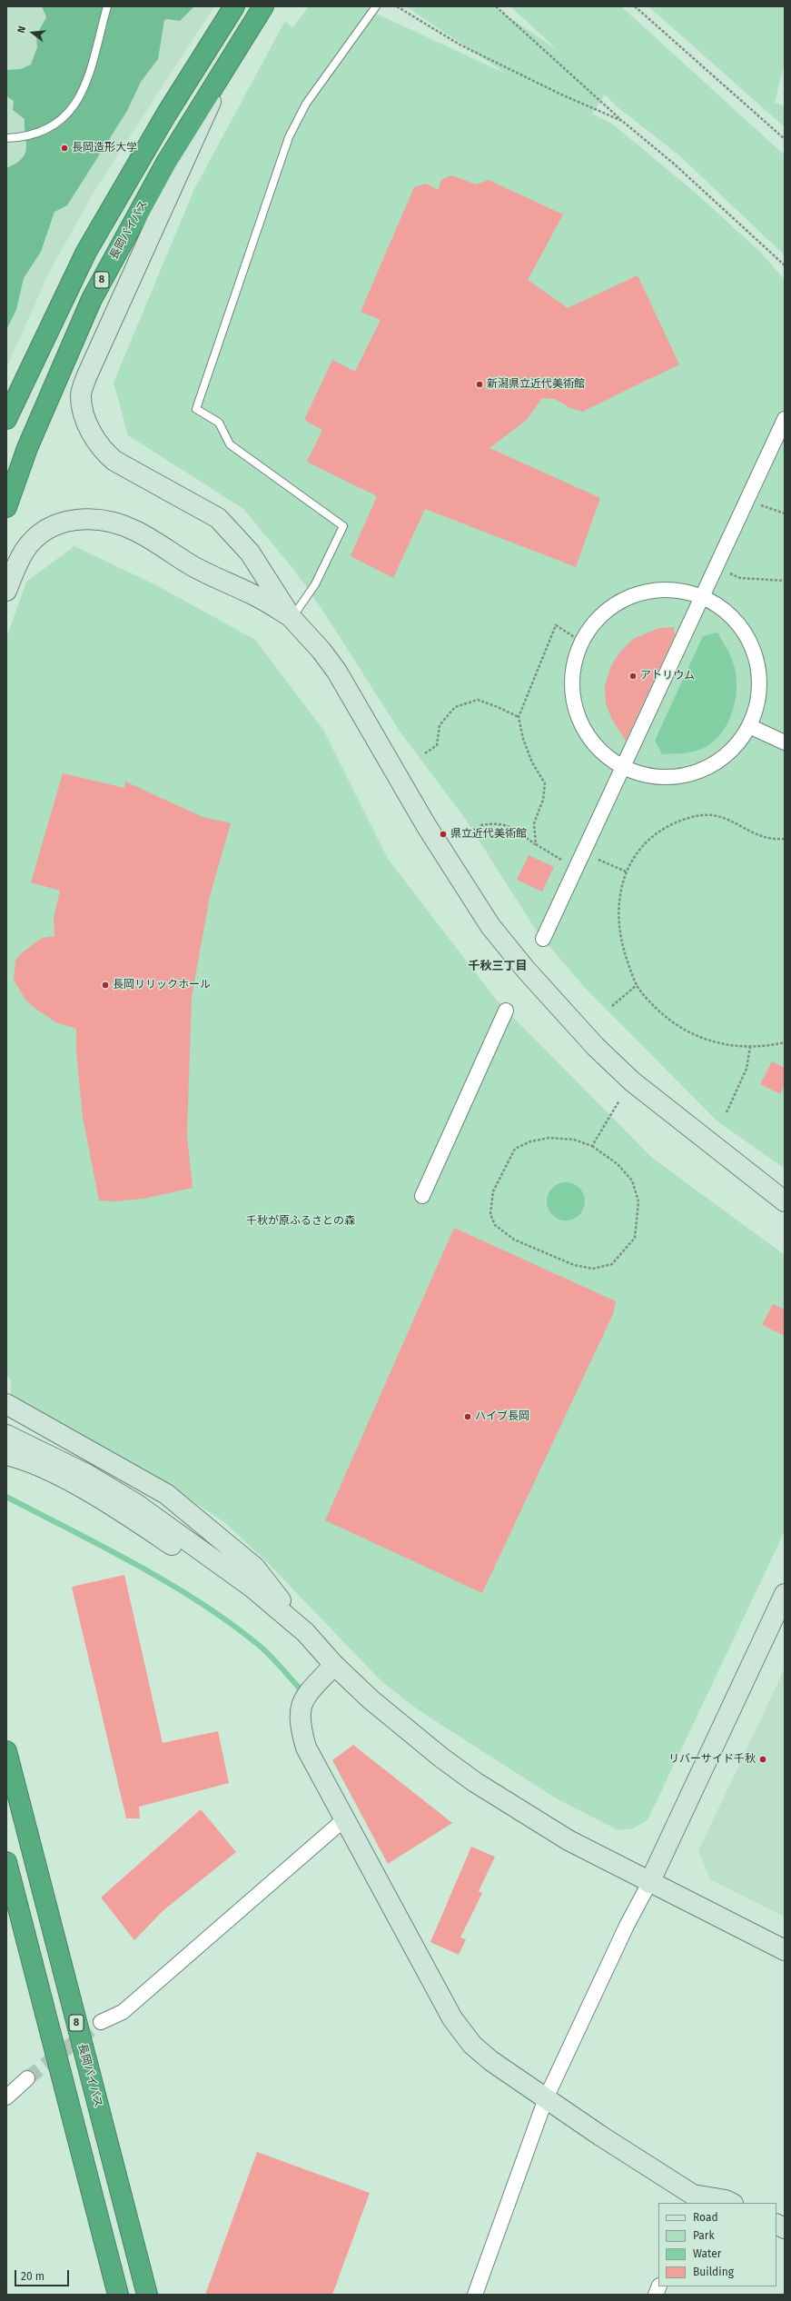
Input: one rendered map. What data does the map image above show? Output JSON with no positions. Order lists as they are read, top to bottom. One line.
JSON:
{"streets":{"highway":["長岡バイパス","8"]},"districts":["千秋三丁目"],"parks":["千秋が原ふるさとの森"],"places":["長岡造形大学","新潟県立近代美術館","アトリウム","県立近代美術館","長岡リリックホール","ハイブ長岡","リバーサイド千秋"],"legend":["Road","Park","Water","Building"],"scale_bar":"20 m","north":"left"}
